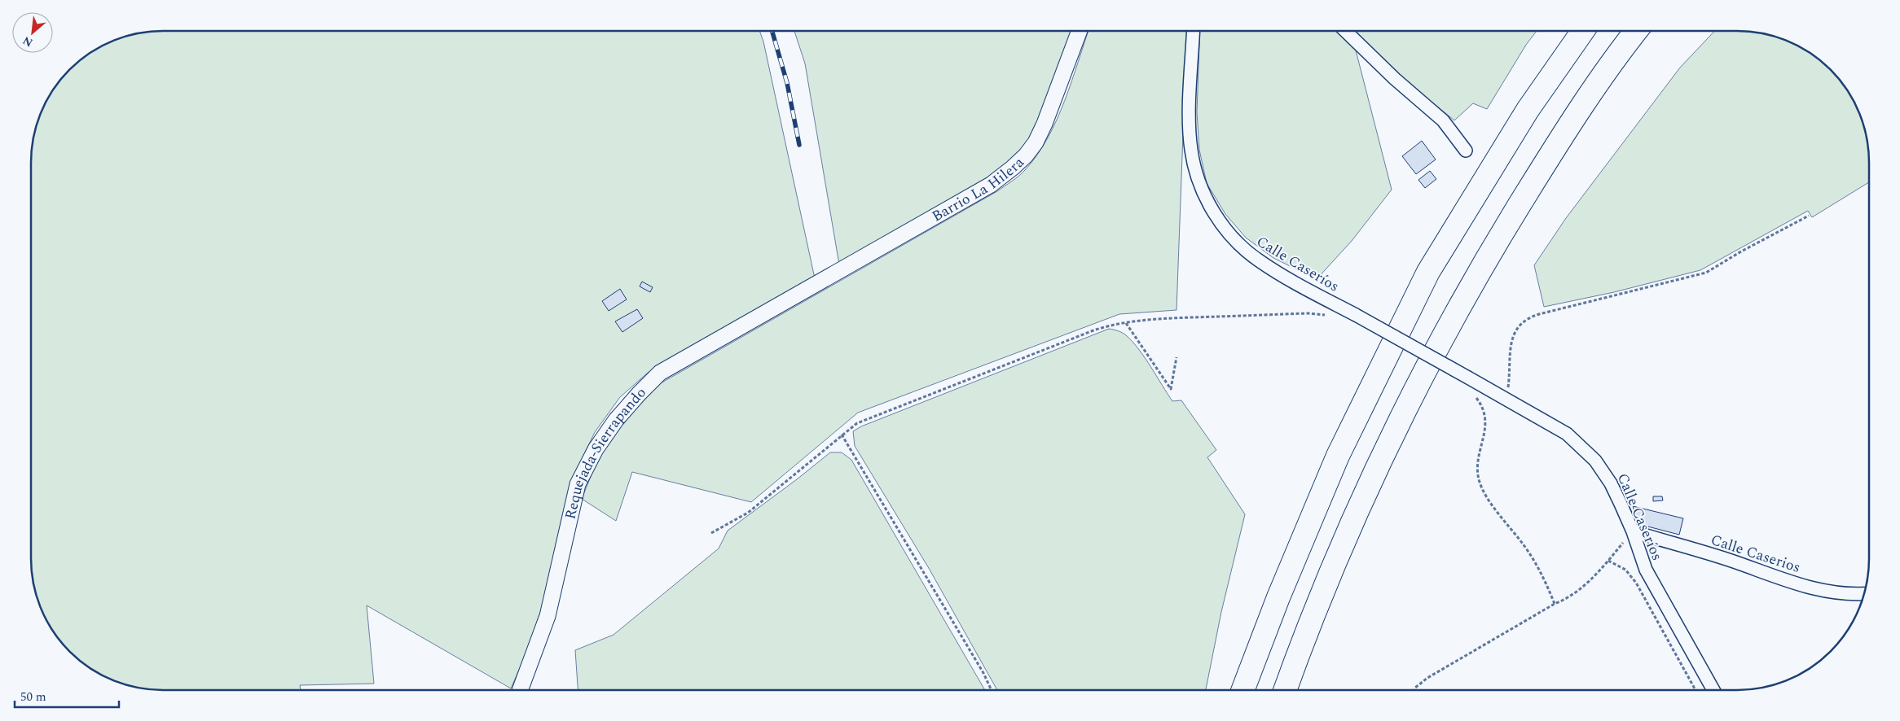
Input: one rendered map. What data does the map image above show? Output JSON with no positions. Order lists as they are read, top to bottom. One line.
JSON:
{"streets":{"street":["Barrio La Hilera","Calle Caseríos","Requejada-Sierrapando","Calle Caserios"]},"crossings":[["Barrio La Hilera","Requejada-Sierrapando"],["Calle Caseríos","Calle Caserios"]],"scale_bar":"50 m","north":"bottom left"}
